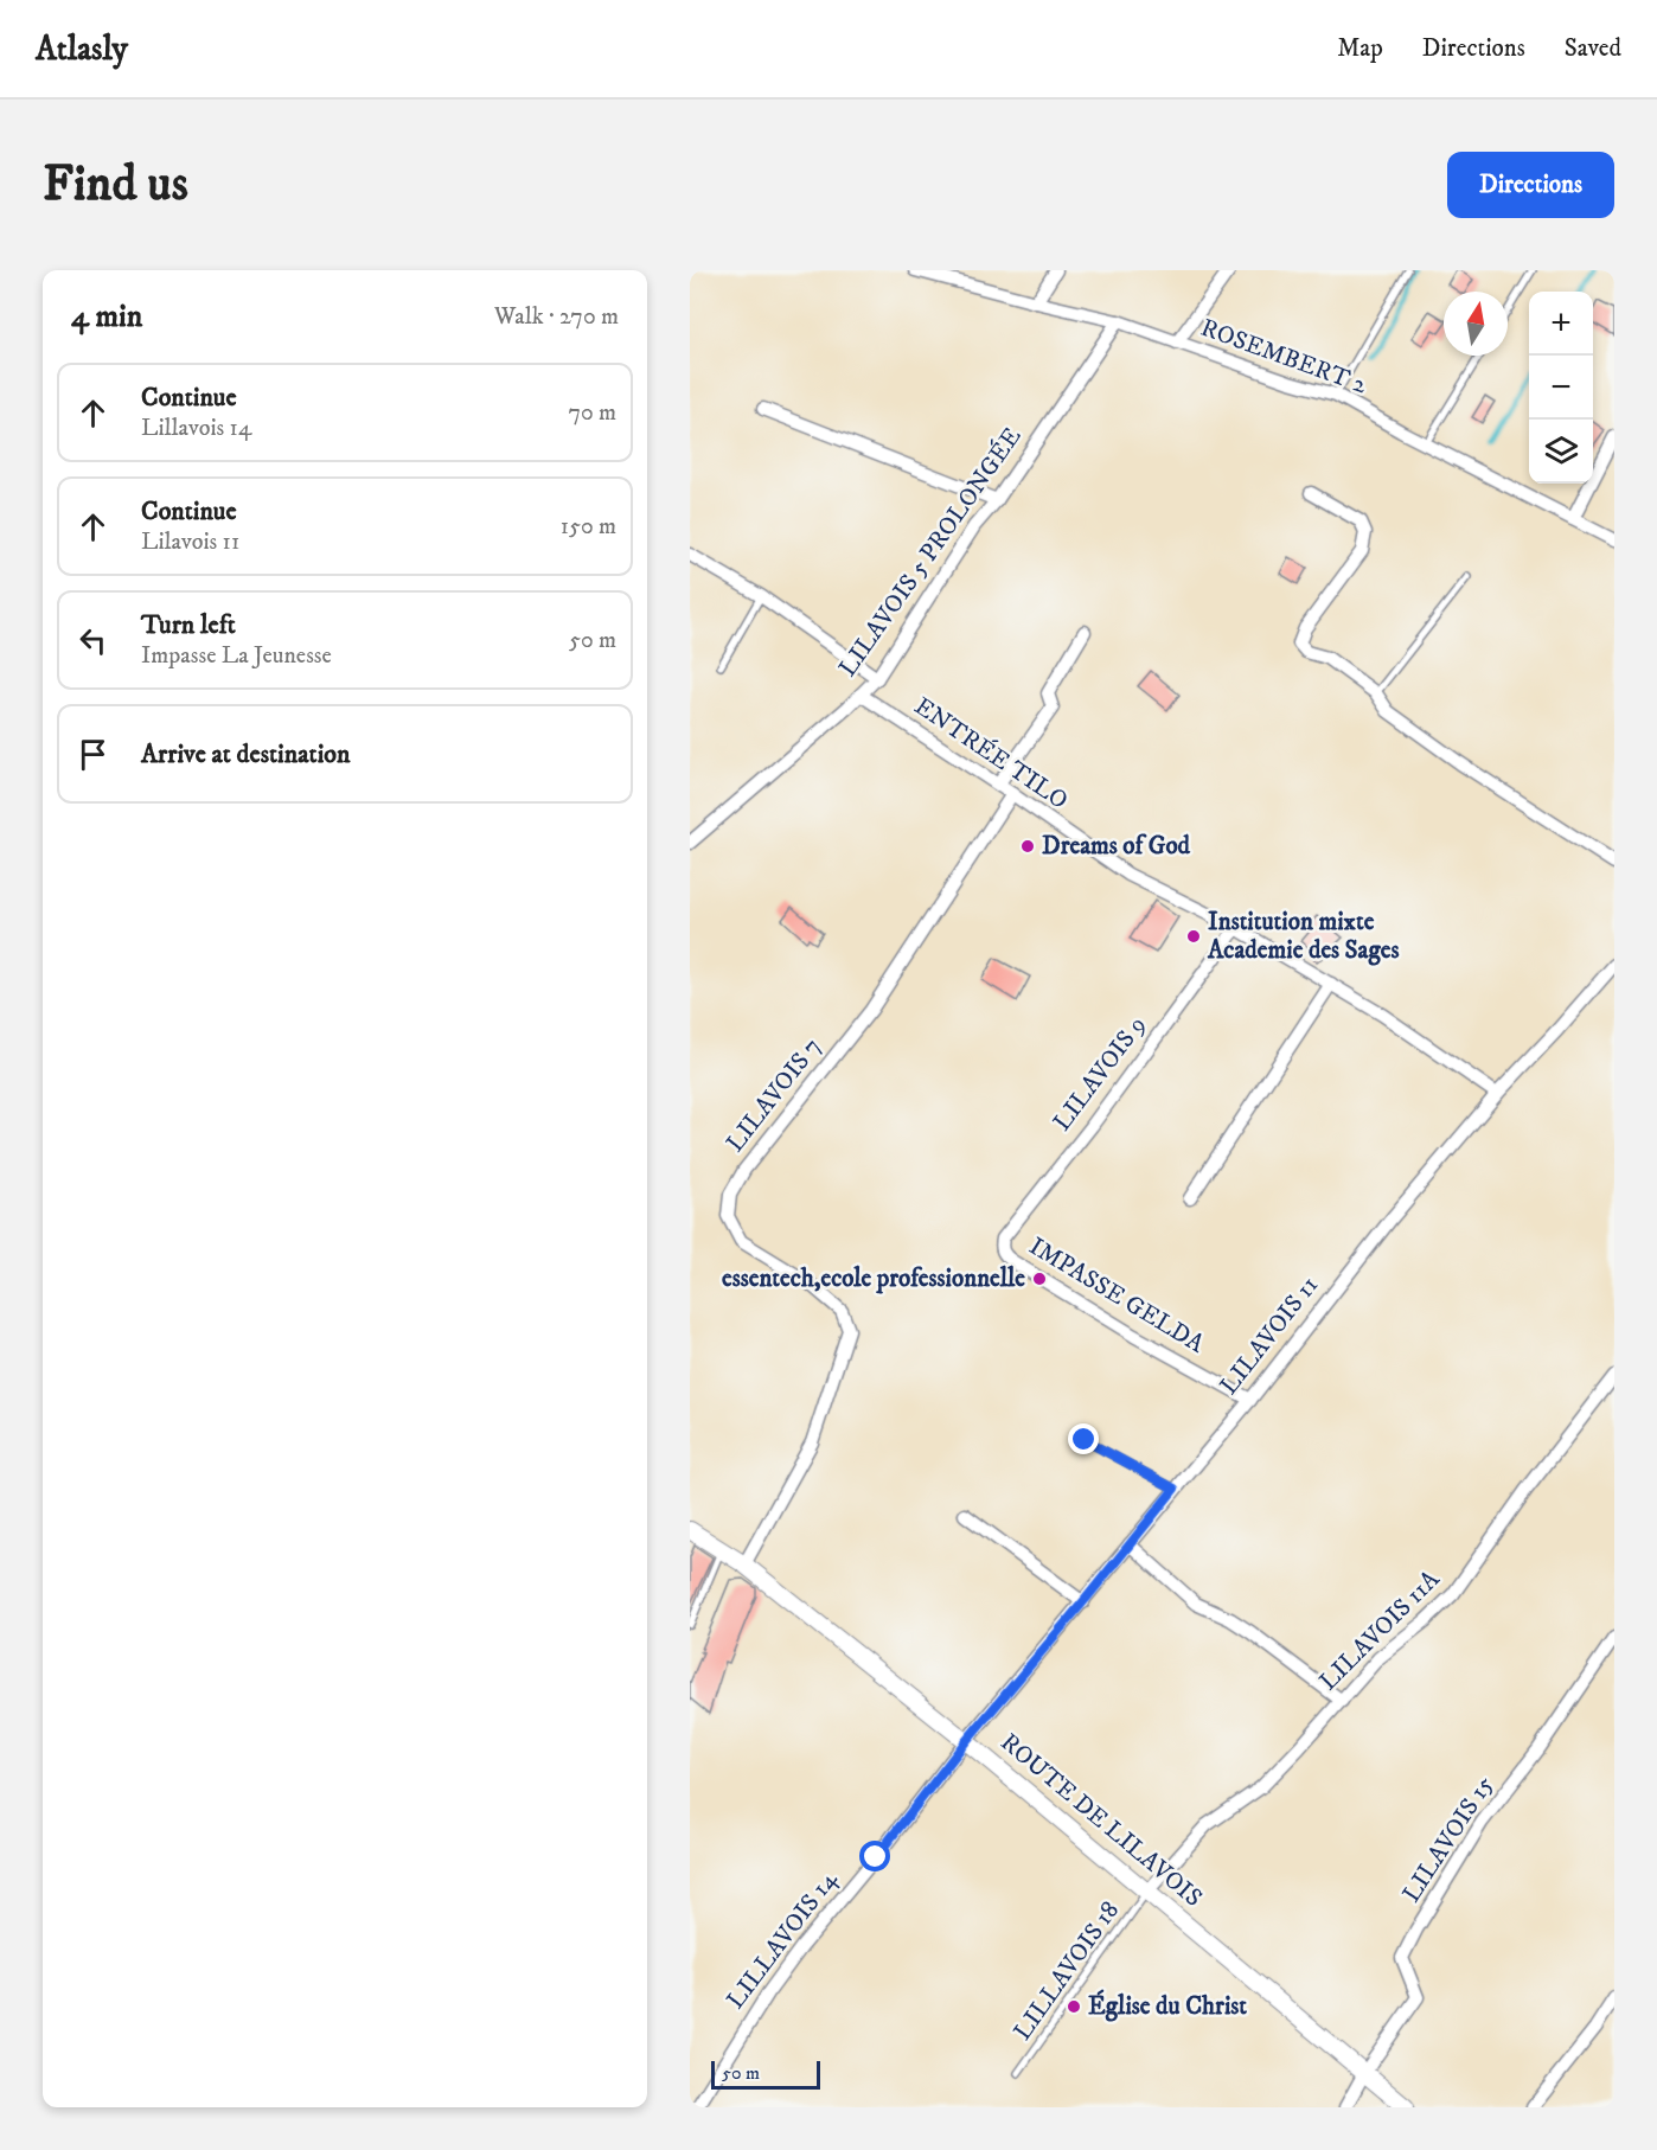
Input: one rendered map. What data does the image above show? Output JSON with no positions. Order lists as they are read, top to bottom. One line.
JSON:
{"streets":{"main road":["ROUTE DE LILAVOIS"],"street":["ROSEMBERT 2","LILAVOIS 5 PROLONGÉE","ENTRÉE TILO","LILAVOIS 9","LILAVOIS 7","IMPASSE GELDA","LILAVOIS 11","LILAVOIS 11A","LILAVOIS 15","LILLAVOIS 14"],"lane":["LILLAVOIS 18"]},"crossings":[["ROSEMBERT 2","LILAVOIS 5 PROLONGÉE"],["LILAVOIS 5 PROLONGÉE","ENTRÉE TILO"],["ENTRÉE TILO","LILAVOIS 9"],["ENTRÉE TILO","LILAVOIS 7"],["ENTRÉE TILO","LILAVOIS 11"],["LILAVOIS 9","IMPASSE GELDA"],["LILAVOIS 7","ROUTE DE LILAVOIS"],["IMPASSE GELDA","LILAVOIS 11"],["LILAVOIS 11","ROUTE DE LILAVOIS"],["LILAVOIS 11","LILLAVOIS 14"],["LILAVOIS 11A","ROUTE DE LILAVOIS"],["LILAVOIS 11A","LILLAVOIS 18"],["ROUTE DE LILAVOIS","LILAVOIS 15"],["ROUTE DE LILAVOIS","LILLAVOIS 14"],["ROUTE DE LILAVOIS","LILLAVOIS 18"]],"places":["Dreams of God","Institution mixte Academie des Sages","essentech,ecole professionnelle","Église du Christ"],"scale_bar":"50 m","north":"top","page":{"header":"Atlasly","nav":["Map","Directions","Saved"],"buttons":"Directions","title":"Find us","heading":["4 min","Walk · 270 m"],"map_buttons":["+","−"],"list":[["Continue","Lillavois 14","70 m"],["Continue","Lilavois 11","150 m"],["Turn left","Impasse La Jeunesse","50 m"],"Arrive at destination"],"scale":"50 m"}}
